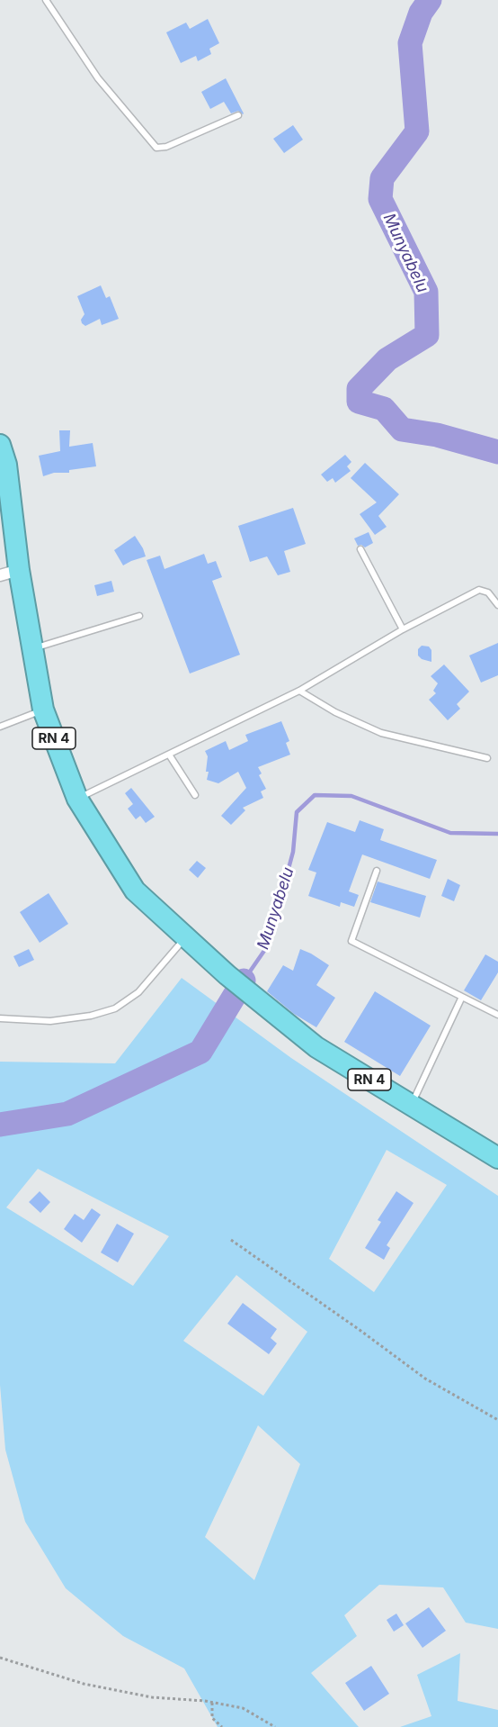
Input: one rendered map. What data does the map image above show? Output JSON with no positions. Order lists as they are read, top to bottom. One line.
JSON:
{"streets":{"highway":["RN 4"]},"water":["Munyabelu"]}
